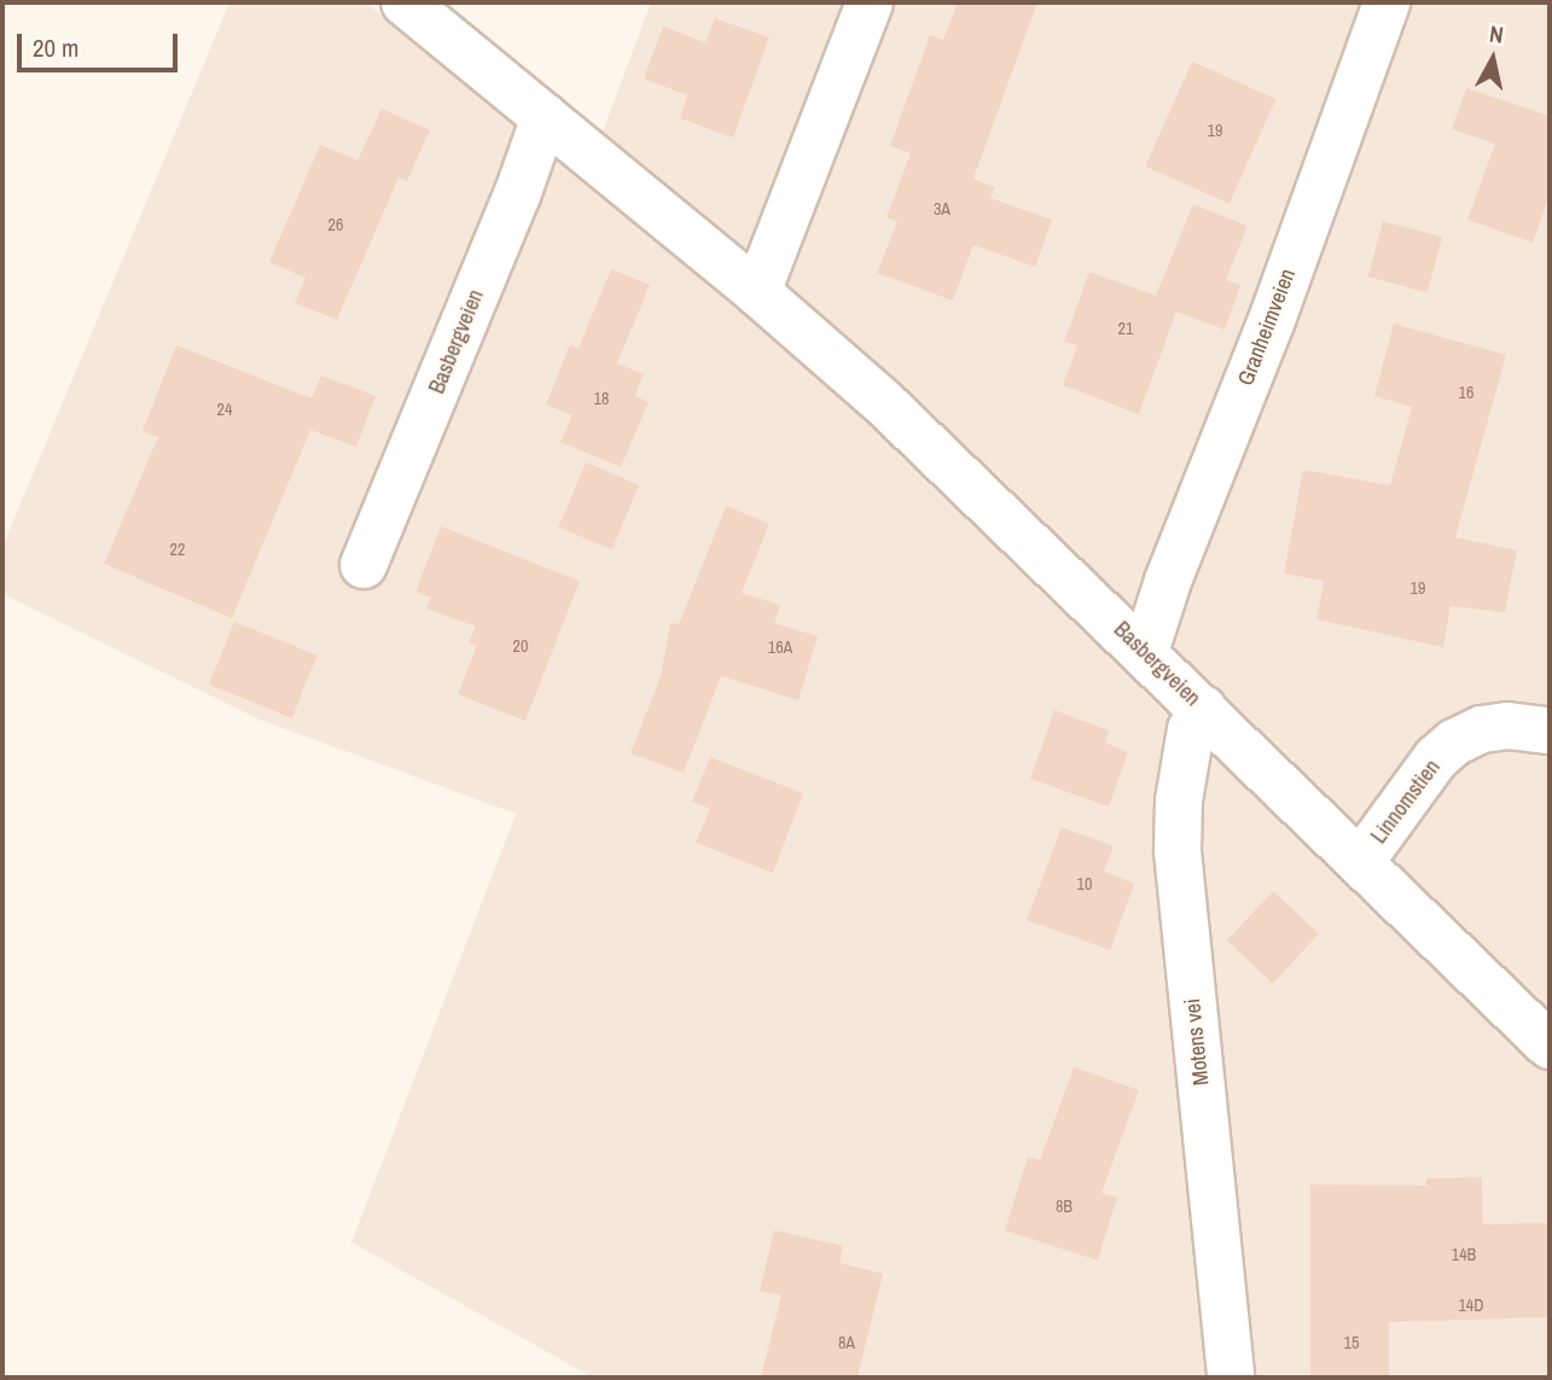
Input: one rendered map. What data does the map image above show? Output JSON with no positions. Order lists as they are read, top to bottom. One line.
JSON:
{"streets":{"street":["Granheimveien","Basbergveien","Linnomstien","Motens vei"]},"crossings":[["Granheimveien","Basbergveien"],["Basbergveien","Linnomstien"],["Basbergveien","Motens vei"]],"house_numbers":["19","3A","26","21","16","18","24","22","19","20","16A","10","8B","14B","14D","8A","15"],"scale_bar":"20 m","north":"top"}
